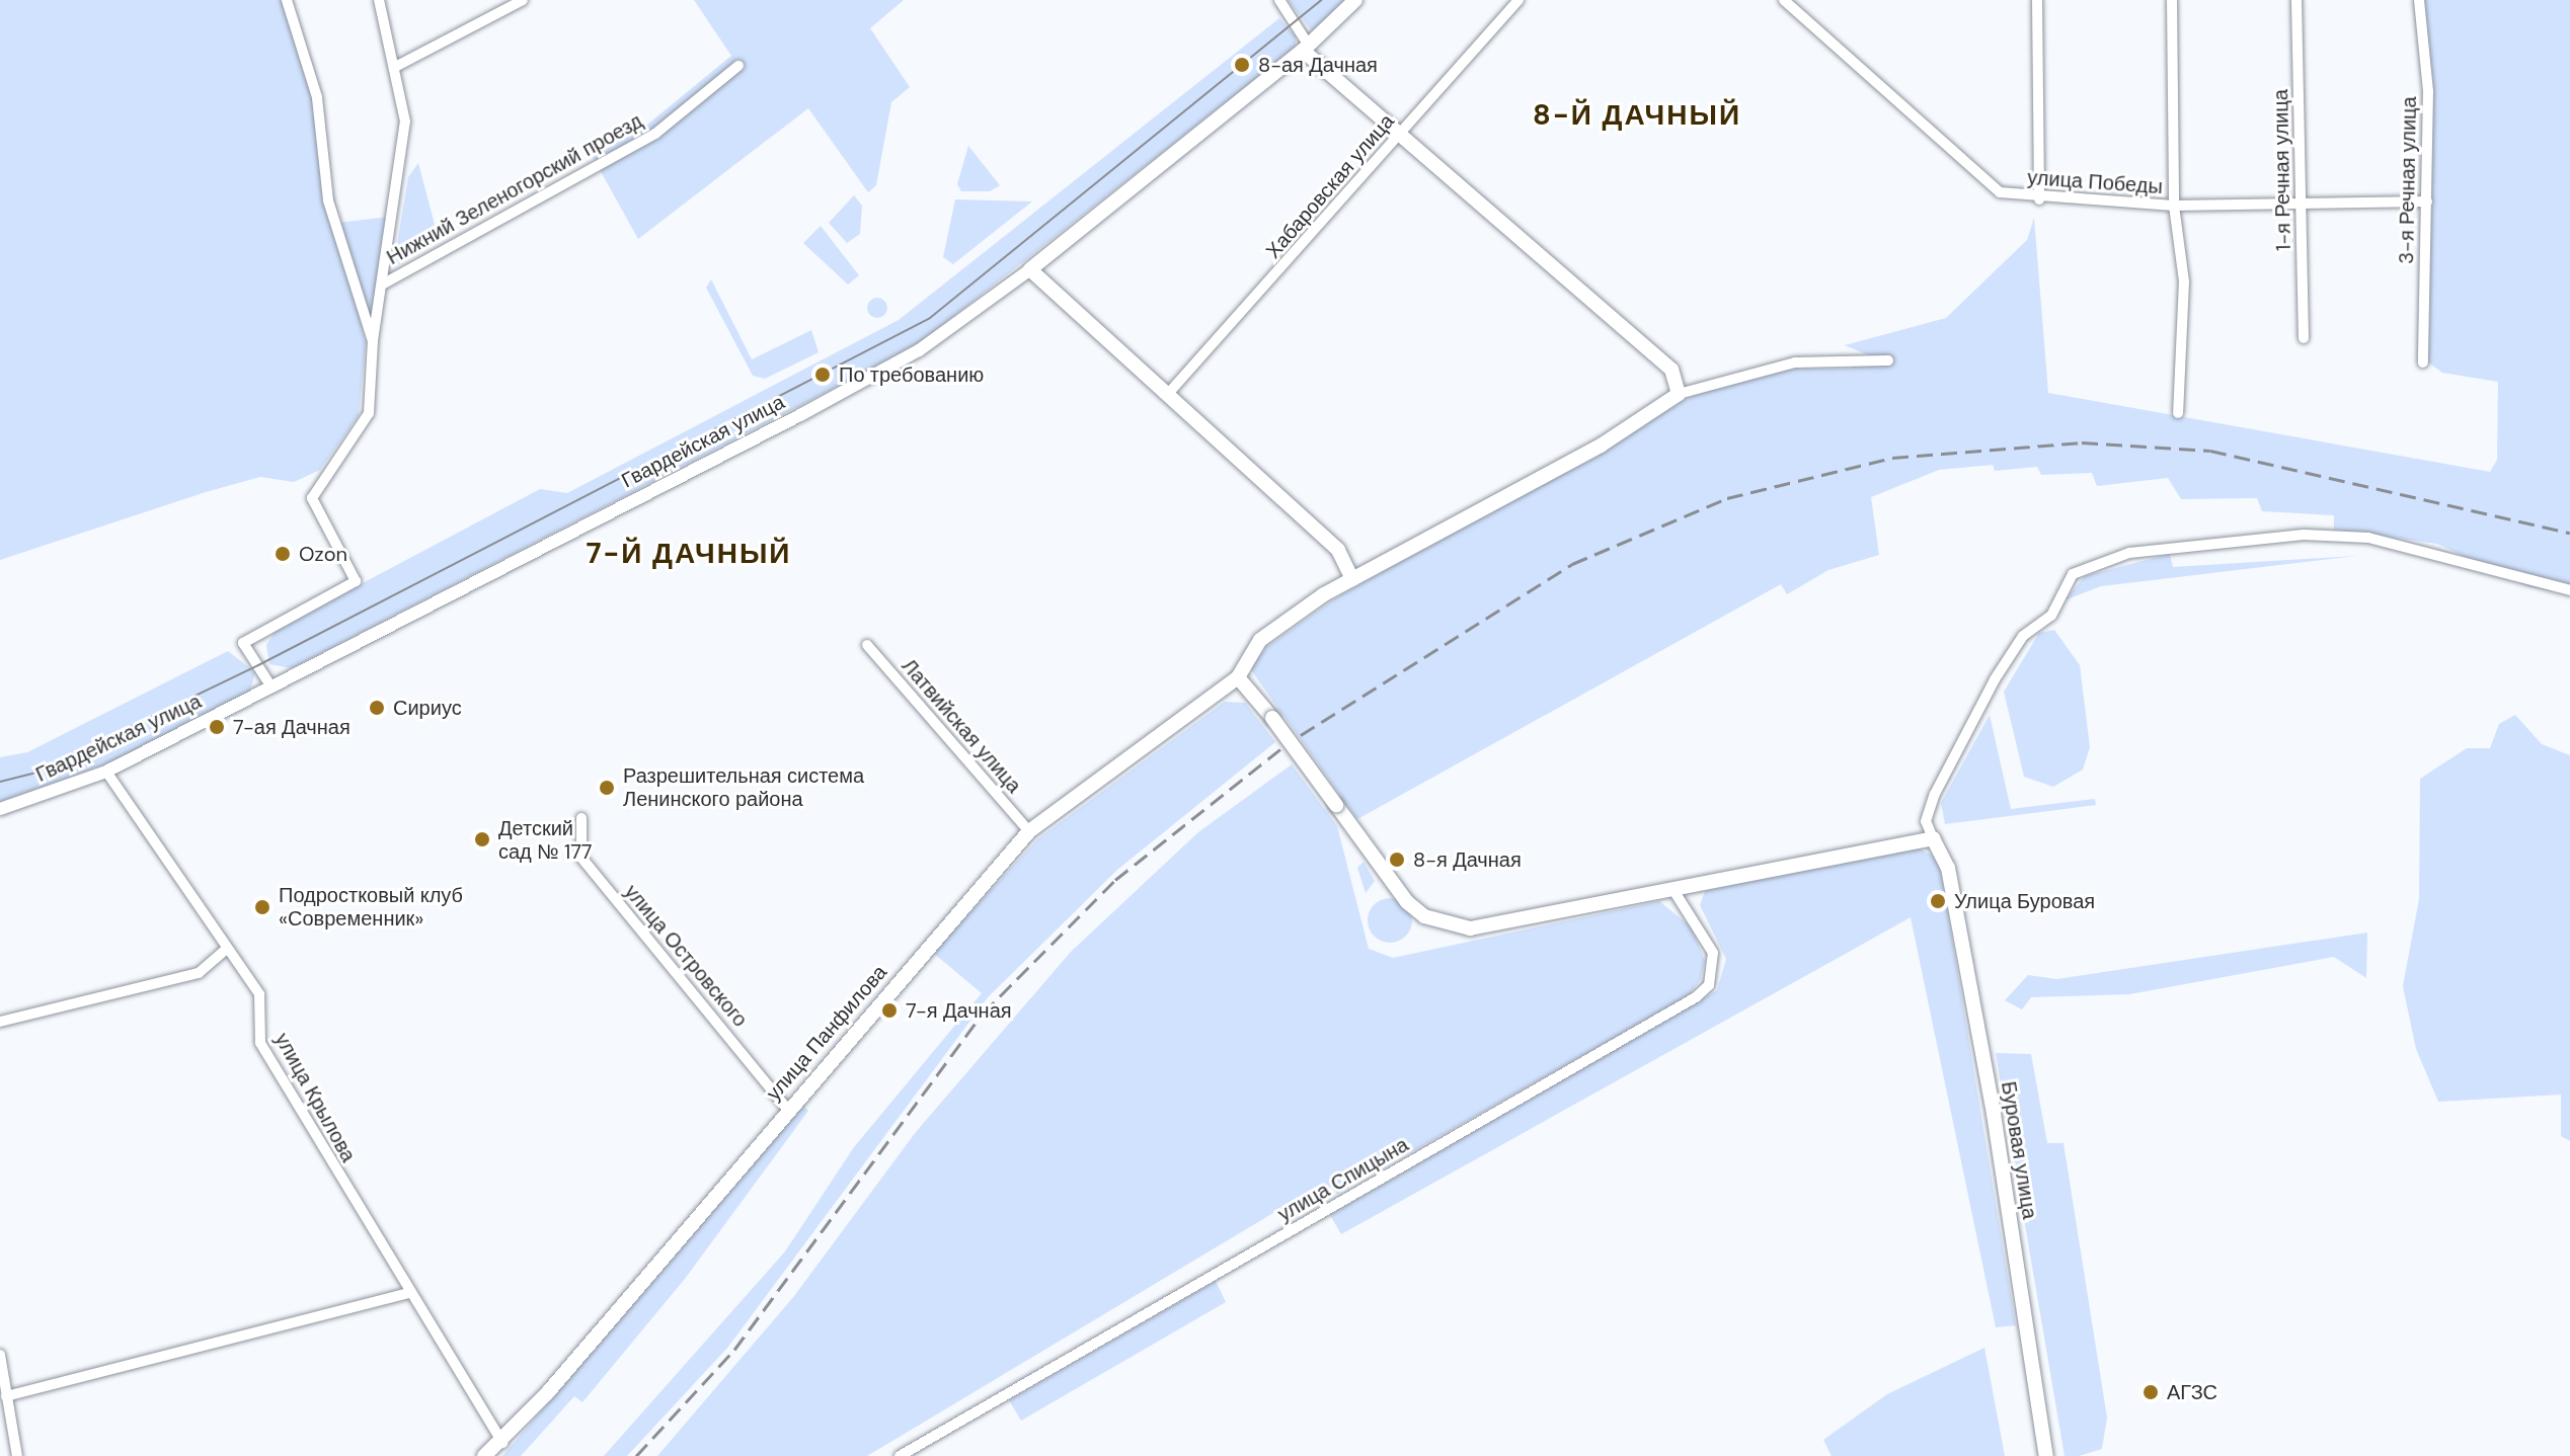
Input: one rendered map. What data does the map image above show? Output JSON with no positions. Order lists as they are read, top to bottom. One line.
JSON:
{"streets":{"main road":["Гвардейская улица","улица Панфилова","Буровая улица"],"street":["1-я Речная улица","3-я Речная улица","улица Победы","Хабаровская улица","Нижний Зеленогорский проезд","Латвийская улица","улица Островского","улица Крылова","улица Спицына"]},"crossings":[["1-я Речная улица","улица Победы"],["3-я Речная улица","улица Победы"],["Гвардейская улица","улица Крылова"],["Латвийская улица","улица Панфилова"],["улица Островского","улица Панфилова"],["улица Панфилова","улица Крылова"]],"districts":["8-Й ДАЧНЫЙ","7-Й ДАЧНЫЙ"],"places":["8-ая Дачная","По требованию","Ozon","Сириус","7-ая Дачная","Разрешительная система Ленинского района","Детский сад № 177","8-я Дачная","Улица Буровая","Подростковый клуб «Современник»","7-я Дачная","АГЗС"]}
